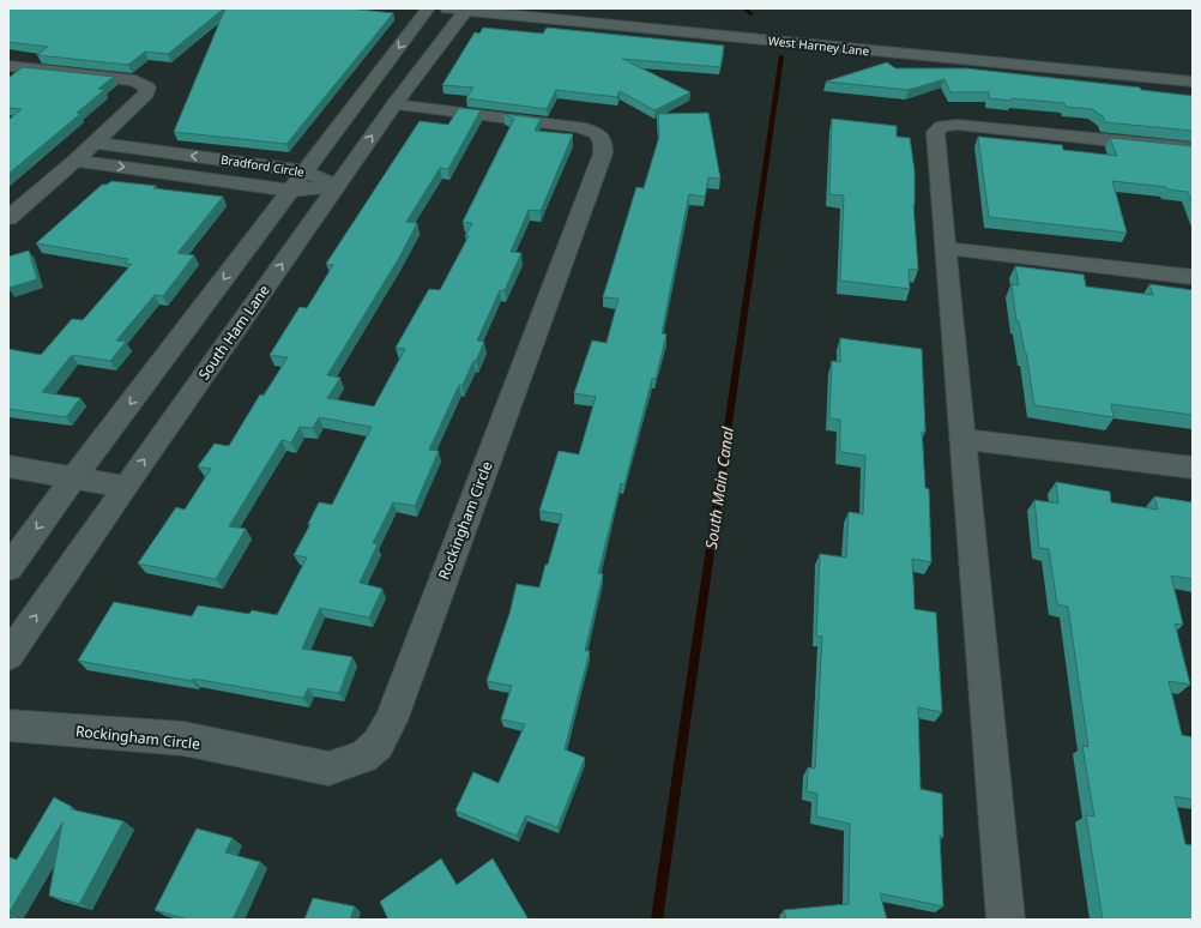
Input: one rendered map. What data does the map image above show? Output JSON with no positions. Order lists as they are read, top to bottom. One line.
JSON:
{"streets":{"street":["West Harney Lane","Bradford Circle","South Ham Lane","Rockingham Circle"]},"crossings":[["West Harney Lane","South Ham Lane"],["Bradford Circle","South Ham Lane"],["South Ham Lane","Rockingham Circle"]],"water":["South Main Canal"]}
